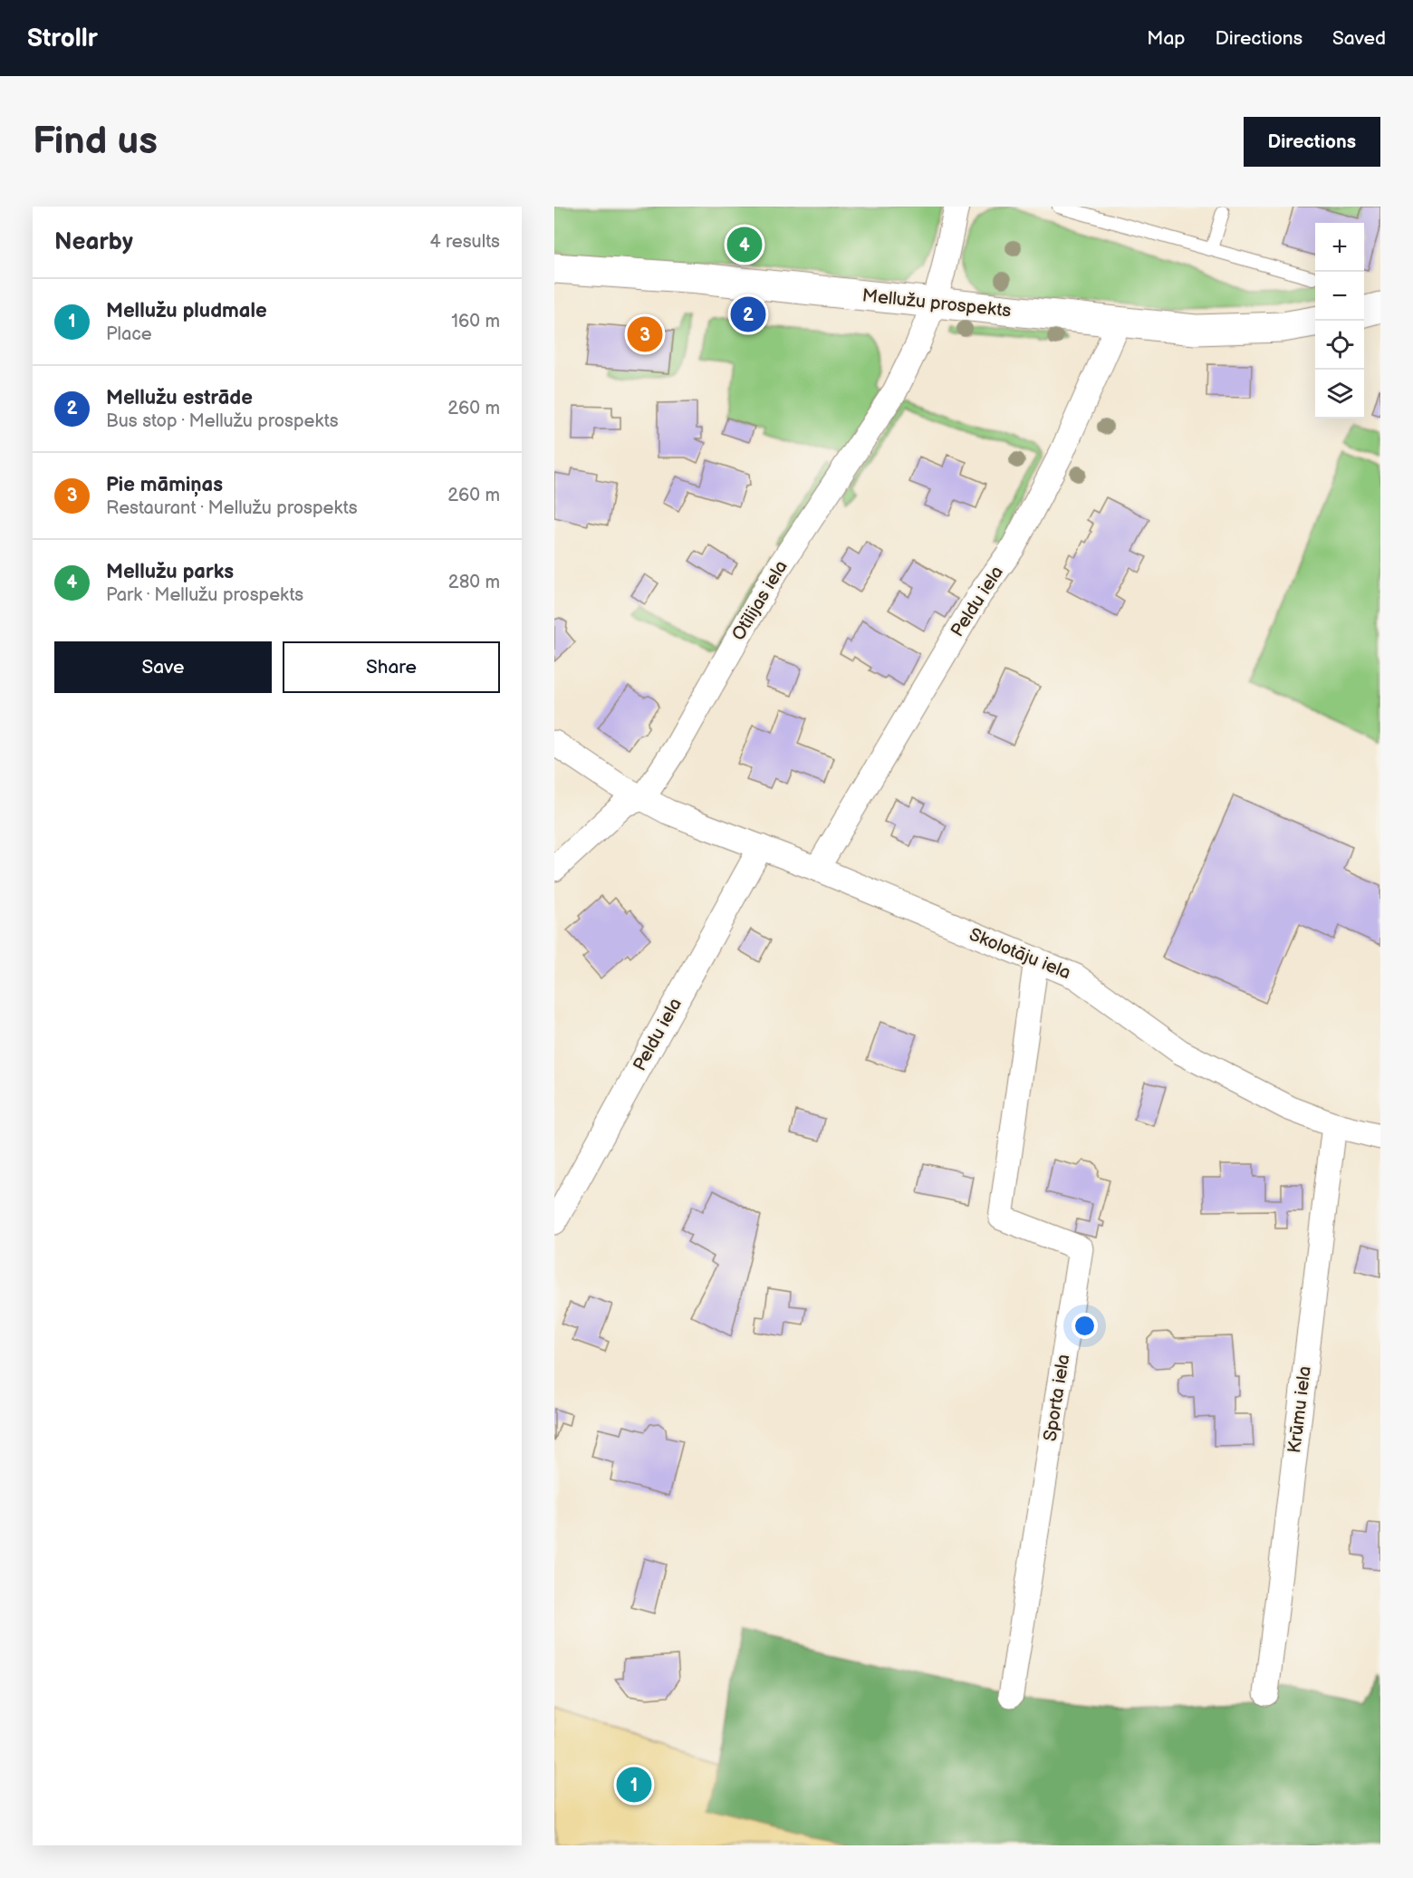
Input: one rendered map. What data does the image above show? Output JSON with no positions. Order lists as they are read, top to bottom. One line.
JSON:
{"streets":{"main road":["Mellužu prospekts"],"street":["Otīlijas iela","Peldu iela","Skolotāju iela","Sporta iela","Krūmu iela"]},"crossings":[["Mellužu prospekts","Otīlijas iela"],["Mellužu prospekts","Peldu iela"],["Otīlijas iela","Skolotāju iela"],["Peldu iela","Skolotāju iela"],["Skolotāju iela","Sporta iela"],["Skolotāju iela","Krūmu iela"]],"page":{"header":"Strollr","nav":["Map","Directions","Saved"],"buttons":["Directions",["Save","Share"]],"title":"Find us","heading":["Nearby","4 results"],"map_buttons":["+","−"],"pins":["4","2","3","1"],"list":[{"mark":"1","name":"Mellužu pludmale","note":"Place","value":"160 m"},{"mark":"2","name":"Mellužu estrāde","note":"Bus stop · Mellužu prospekts","value":"260 m"},{"mark":"3","name":"Pie māmiņas","note":"Restaurant · Mellužu prospekts","value":"260 m"},{"mark":"4","name":"Mellužu parks","note":"Park · Mellužu prospekts","value":"280 m"}]}}
